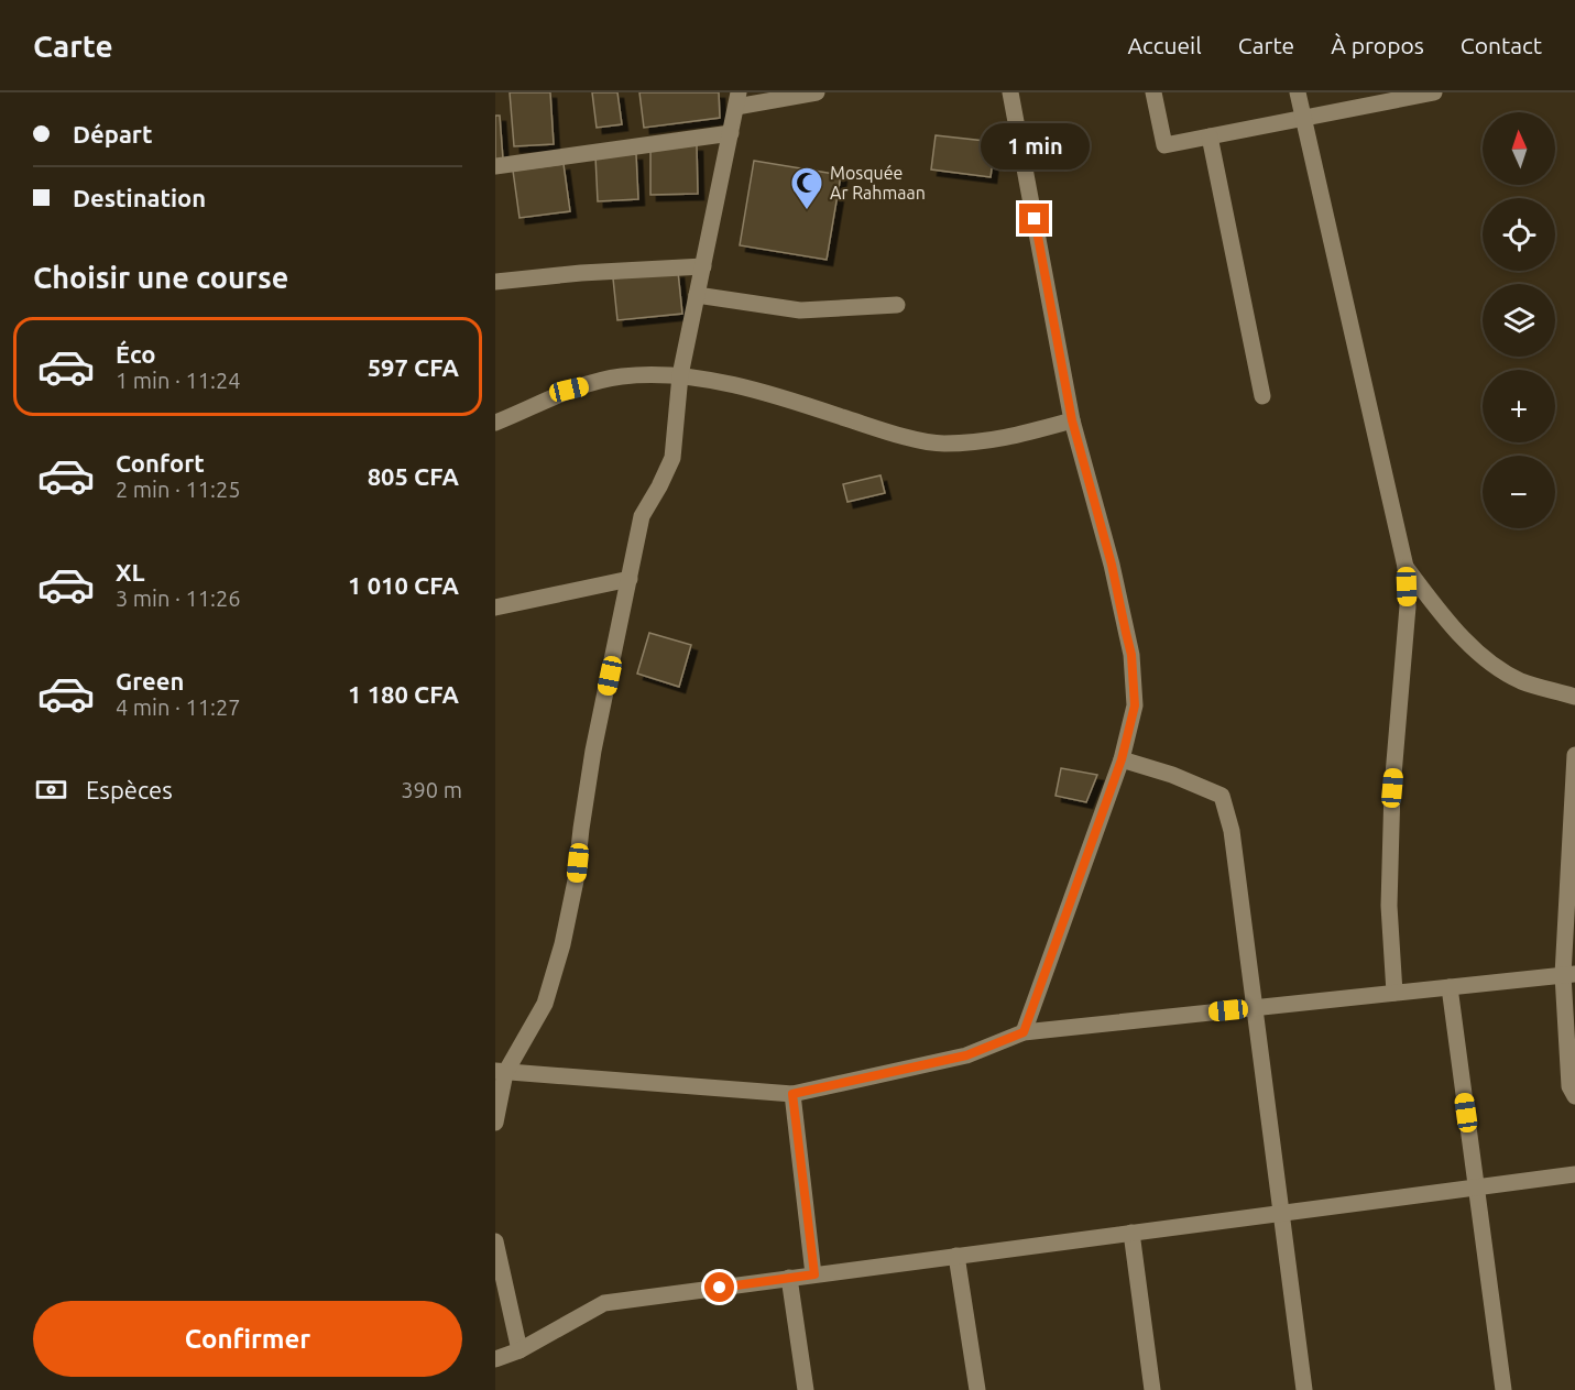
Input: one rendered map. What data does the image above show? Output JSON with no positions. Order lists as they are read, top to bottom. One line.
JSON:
{"places":{"mosque":["Mosquée Ar Rahmaan"]},"north":"top","page":{"header":"Carte","nav":["Accueil","Carte","À propos","Contact"],"banner":["Départ","Destination"],"map_buttons":["+","−"],"bubble":"1 min","heading":"Choisir une course","list":[{"name":"Éco","note":"1 min · 11:24","value":"597 CFA"},{"name":"Confort","note":"2 min · 11:25","value":"805 CFA"},{"name":"XL","note":"3 min · 11:26","value":"1 010 CFA"},{"name":"Green","note":"4 min · 11:27","value":"1 180 CFA"}],"pay":["Espèces","390 m"],"buttons":"Confirmer"}}
